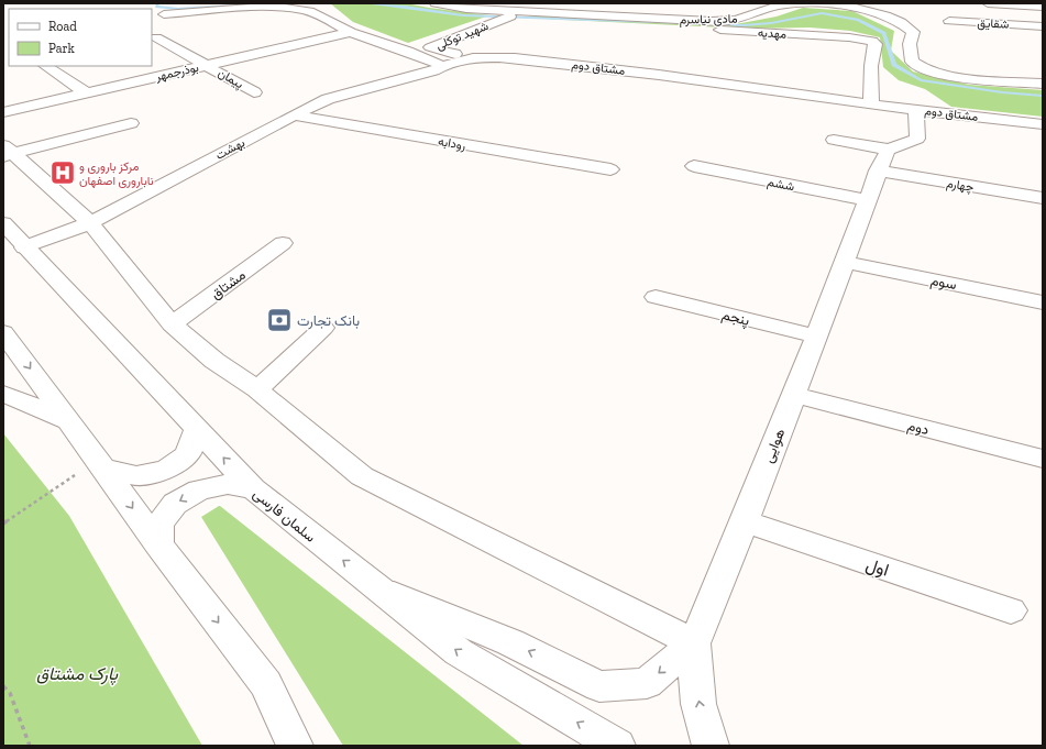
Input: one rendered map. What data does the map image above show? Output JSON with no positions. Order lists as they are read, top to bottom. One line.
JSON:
{"streets":{"street":["مادی نیاسرم","شقایق","مهدیه","شهید توکلی","مشتاق دوم","بوذرجمهر","پیمان","رودابه","بهشت","ششم","چهارم","سوم","مشتاق","پنجم","دوم","هوایی","سلمان فارسی","اول"]},"crossings":[["مادی نیاسرم","شهید توکلی"],["مهدیه","شهید توکلی"],["مهدیه","مشتاق دوم"],["شهید توکلی","مشتاق دوم"],["مشتاق دوم","بهشت"],["بوذرجمهر","پیمان"],["رودابه","بهشت"],["بهشت","سلمان فارسی"],["ششم","هوایی"],["چهارم","هوایی"],["سوم","هوایی"],["پنجم","هوایی"],["دوم","هوایی"],["هوایی","اول"]],"parks":["پارک مشتاق"],"places":{"hospital":["مرکز باروری و ناباروری اصفهان"],"bank":["بانک تجارت"]},"legend":["Road","Park"]}
